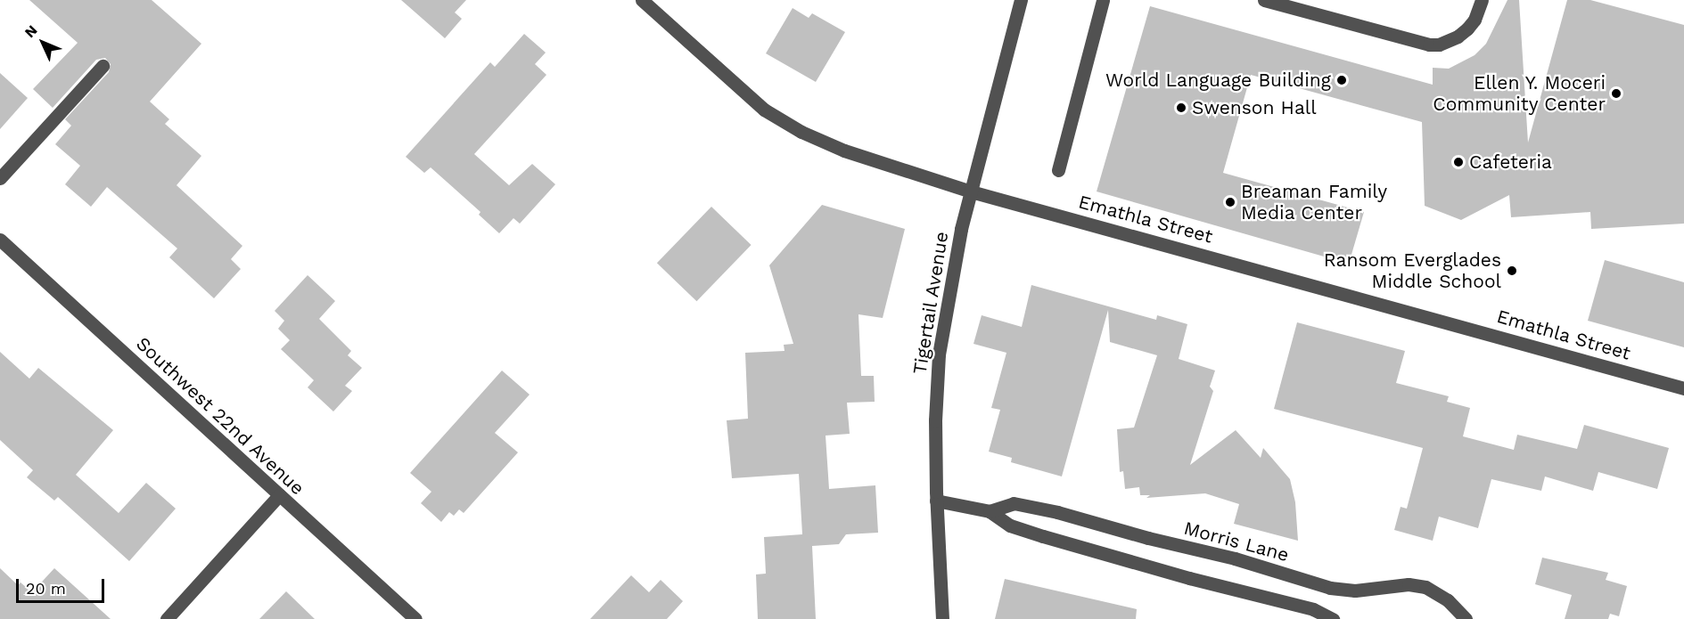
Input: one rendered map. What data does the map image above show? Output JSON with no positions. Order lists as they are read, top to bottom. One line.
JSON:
{"streets":{"street":["Emathla Street","Tigertail Avenue","Southwest 22nd Avenue","Morris Lane"]},"crossings":[["Emathla Street","Tigertail Avenue"],["Tigertail Avenue","Morris Lane"]],"places":["World Language Building","Ellen Y. Moceri Community Center","Swenson Hall","Cafeteria","Breaman Family Media Center","Ransom Everglades Middle School"],"scale_bar":"20 m","north":"top left"}
